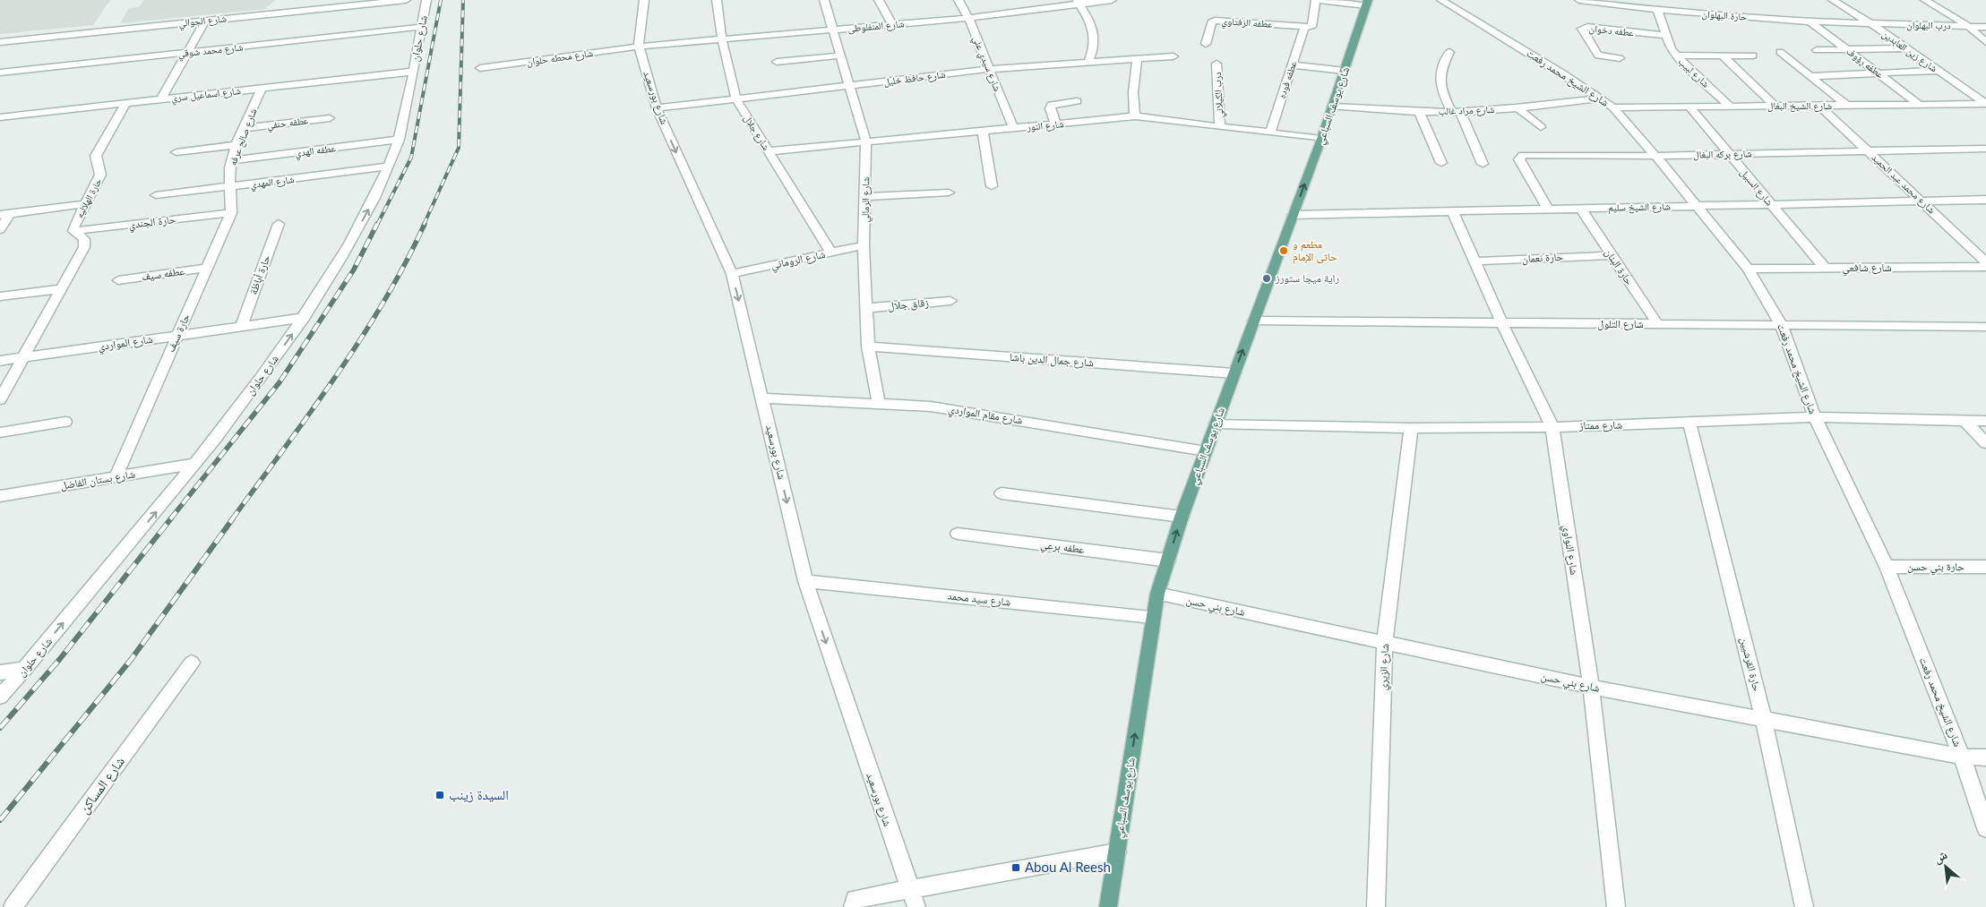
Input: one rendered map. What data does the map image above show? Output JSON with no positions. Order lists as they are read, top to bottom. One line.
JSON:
{"streets":{"main road":["شارع يوسف السباعي"],"street":["حارة البهلوان","شارع الجوالي","عطفه الزفتاوي","درب البهلوان","شارع المنفلوطى","عطفه دخوان","شارع حلوان","شارع محمد شوقي","شارع زين العابدين","شارع محطه حلوان","عطفه رؤوف","شارع سيدي علي","شارع لبيب","شارع حافظ خليل","شارع الشيخ محمد رفعت","عطفه فوده","شارع اسماعيل سري","درب الكيلاني","شارع بورسعيد","شارع الشيخ البغال","شارع مراد غالب","عطفه حنفي","شارع النور","شارع جلال","شارع صالح عرفه","عطفه الهدي","شارع بركه البغال","شارع المهدي","شارع محمد عبد الحميد","شارع السبيل","حارة الهلاليه","شارع الرمالي","شارع الشيخ سليم","حارة الجندي","حارة نعمان","شارع الروماني","حارة البنان","شارع شافعي","عطفه سيف","حارة أباظة","زقاق جلال","شارع التلول","حارة سيف","شارع المواردي","شارع جمال الدين باشا","شارع مقام المواردي","شارع ممتاز","شارع بستان الفاضل","عطفه برعي","شارع النواوي","حارة بني حسن","شارع سيد محمد","شارع بني حسن","حارة القرشيين","شارع الزيري","شارع المساكن"]},"crossings":[["حارة البهلوان","درب البهلوان"],["حارة البهلوان","شارع زين العابدين"],["حارة البهلوان","عطفه رؤوف"],["حارة البهلوان","شارع لبيب"],["عطفه الزفتاوي","عطفه فوده"],["درب البهلوان","شارع زين العابدين"],["شارع المنفلوطى","شارع محطه حلوان"],["شارع المنفلوطى","شارع سيدي علي"],["شارع المنفلوطى","شارع بورسعيد"],["شارع المنفلوطى","شارع جلال"],["شارع المنفلوطى","شارع الرمالي"],["عطفه دخوان","شارع لبيب"],["شارع حلوان","شارع محمد شوقي"],["شارع حلوان","شارع اسماعيل سري"],["شارع حلوان","عطفه الهدي"],["شارع حلوان","شارع المهدي"],["شارع حلوان","شارع المواردي"],["شارع حلوان","شارع بستان الفاضل"],["شارع زين العابدين","شارع الشيخ البغال"],["شارع محطه حلوان","شارع بورسعيد"],["عطفه رؤوف","شارع الشيخ البغال"],["شارع سيدي علي","شارع حافظ خليل"],["شارع سيدي علي","شارع النور"],["شارع لبيب","شارع الشيخ البغال"],["شارع حافظ خليل","شارع بورسعيد"],["شارع حافظ خليل","شارع جلال"],["شارع حافظ خليل","شارع الرمالي"],["شارع الشيخ محمد رفعت","شارع الشيخ البغال"],["شارع الشيخ محمد رفعت","شارع مراد غالب"],["شارع الشيخ محمد رفعت","شارع بركه البغال"],["شارع الشيخ محمد رفعت","شارع الشيخ سليم"],["شارع الشيخ محمد رفعت","شارع شافعي"],["شارع الشيخ محمد رفعت","شارع التلول"],["شارع الشيخ محمد رفعت","شارع ممتاز"],["شارع الشيخ محمد رفعت","حارة بني حسن"],["شارع الشيخ محمد رفعت","شارع بني حسن"],["عطفه فوده","شارع النور"],["شارع اسماعيل سري","شارع صالح عرفه"],["شارع اسماعيل سري","حارة الهلاليه"],["درب الكيلاني","شارع النور"],["شارع بورسعيد","شارع الروماني"],["شارع بورسعيد","شارع مقام المواردي"],["شارع بورسعيد","شارع سيد محمد"],["شارع يوسف السباعي","شارع مراد غالب"],["شارع يوسف السباعي","شارع النور"],["شارع يوسف السباعي","شارع الشيخ سليم"],["شارع يوسف السباعي","شارع التلول"],["شارع يوسف السباعي","شارع جمال الدين باشا"],["شارع يوسف السباعي","شارع مقام المواردي"],["شارع يوسف السباعي","شارع ممتاز"],["شارع يوسف السباعي","عطفه برعي"],["شارع يوسف السباعي","شارع سيد محمد"],["شارع يوسف السباعي","شارع بني حسن"],["شارع الشيخ البغال","شارع محمد عبد الحميد"],["شارع الشيخ البغال","شارع السبيل"],["عطفه حنفي","شارع صالح عرفه"],["شارع النور","شارع جلال"],["شارع النور","شارع الرمالي"],["شارع جلال","شارع الروماني"],["شارع صالح عرفه","عطفه الهدي"],["شارع صالح عرفه","شارع المهدي"],["شارع صالح عرفه","حارة سيف"],["شارع بركه البغال","شارع محمد عبد الحميد"],["شارع بركه البغال","شارع السبيل"],["شارع بركه البغال","شارع الشيخ سليم"],["شارع المهدي","حارة سيف"],["شارع محمد عبد الحميد","شارع الشيخ سليم"],["شارع السبيل","شارع الشيخ سليم"],["شارع السبيل","شارع شافعي"],["حارة الهلاليه","حارة الجندي"],["حارة الهلاليه","شارع المواردي"],["شارع الرمالي","شارع الروماني"],["شارع الرمالي","زقاق جلال"],["شارع الرمالي","شارع جمال الدين باشا"],["شارع الرمالي","شارع مقام المواردي"],["شارع الشيخ سليم","حارة البنان"],["شارع الشيخ سليم","شارع النواوي"],["حارة الجندي","حارة سيف"],["حارة نعمان","حارة البنان"],["حارة نعمان","شارع النواوي"],["حارة البنان","شارع التلول"],["عطفه سيف","حارة سيف"],["حارة أباظة","شارع المواردي"],["شارع التلول","شارع النواوي"],["حارة سيف","شارع المواردي"],["حارة سيف","شارع بستان الفاضل"],["شارع ممتاز","شارع النواوي"],["شارع ممتاز","حارة القرشيين"],["شارع ممتاز","شارع الزيري"],["شارع النواوي","شارع بني حسن"],["شارع بني حسن","حارة القرشيين"],["شارع بني حسن","شارع الزيري"]],"one_way":["شارع حلوان","شارع بورسعيد","شارع يوسف السباعي"],"places":{"other":["مطعم و حاتى الإمام","راية ميجا ستورز"],"transit":["السيدة زينب","Abou Al Reesh"]},"north":"top left"}
